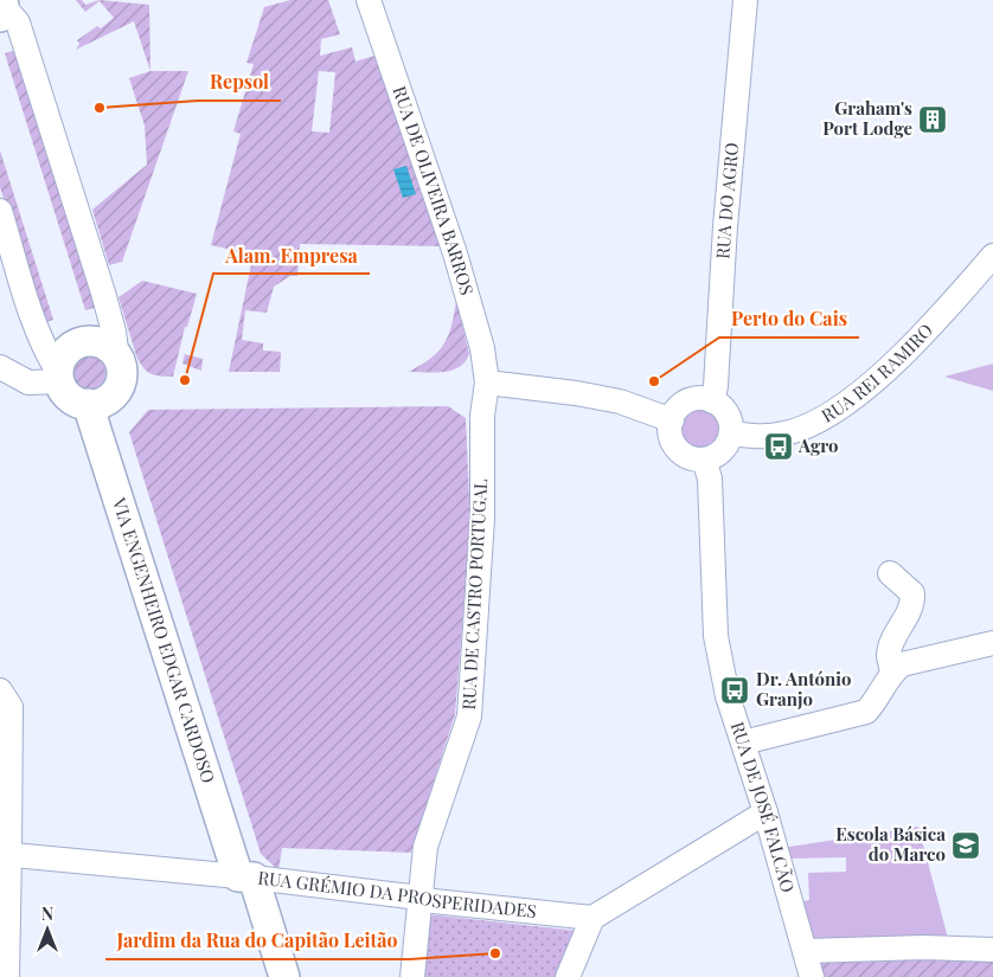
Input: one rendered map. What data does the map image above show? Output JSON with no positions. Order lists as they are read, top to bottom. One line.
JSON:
{"streets":{"main road":["VIA ENGENHEIRO EDGAR CARDOSO"],"street":["RUA DE OLIVEIRA BARROS","RUA DO AGRO","RUA REI RAMIRO","RUA DE CASTRO PORTUGAL","RUA DE JOSÉ FALCÃO","RUA GRÉMIO DA PROSPERIDADES"]},"crossings":[["RUA DE OLIVEIRA BARROS","RUA DE CASTRO PORTUGAL"],["RUA DO AGRO","RUA REI RAMIRO"],["RUA DO AGRO","RUA DE JOSÉ FALCÃO"],["RUA REI RAMIRO","RUA DE JOSÉ FALCÃO"],["RUA DE CASTRO PORTUGAL","RUA GRÉMIO DA PROSPERIDADES"],["VIA ENGENHEIRO EDGAR CARDOSO","RUA GRÉMIO DA PROSPERIDADES"]],"places":{"other":["Repsol","Alam. Empresa","Perto do Cais","Jardim da Rua do Capitão Leitão"],"building":["Graham's Port Lodge"],"bus stop":["Agro","Dr. António Granjo"],"school or university":["Escola Básica do Marco"]},"north":"top"}
